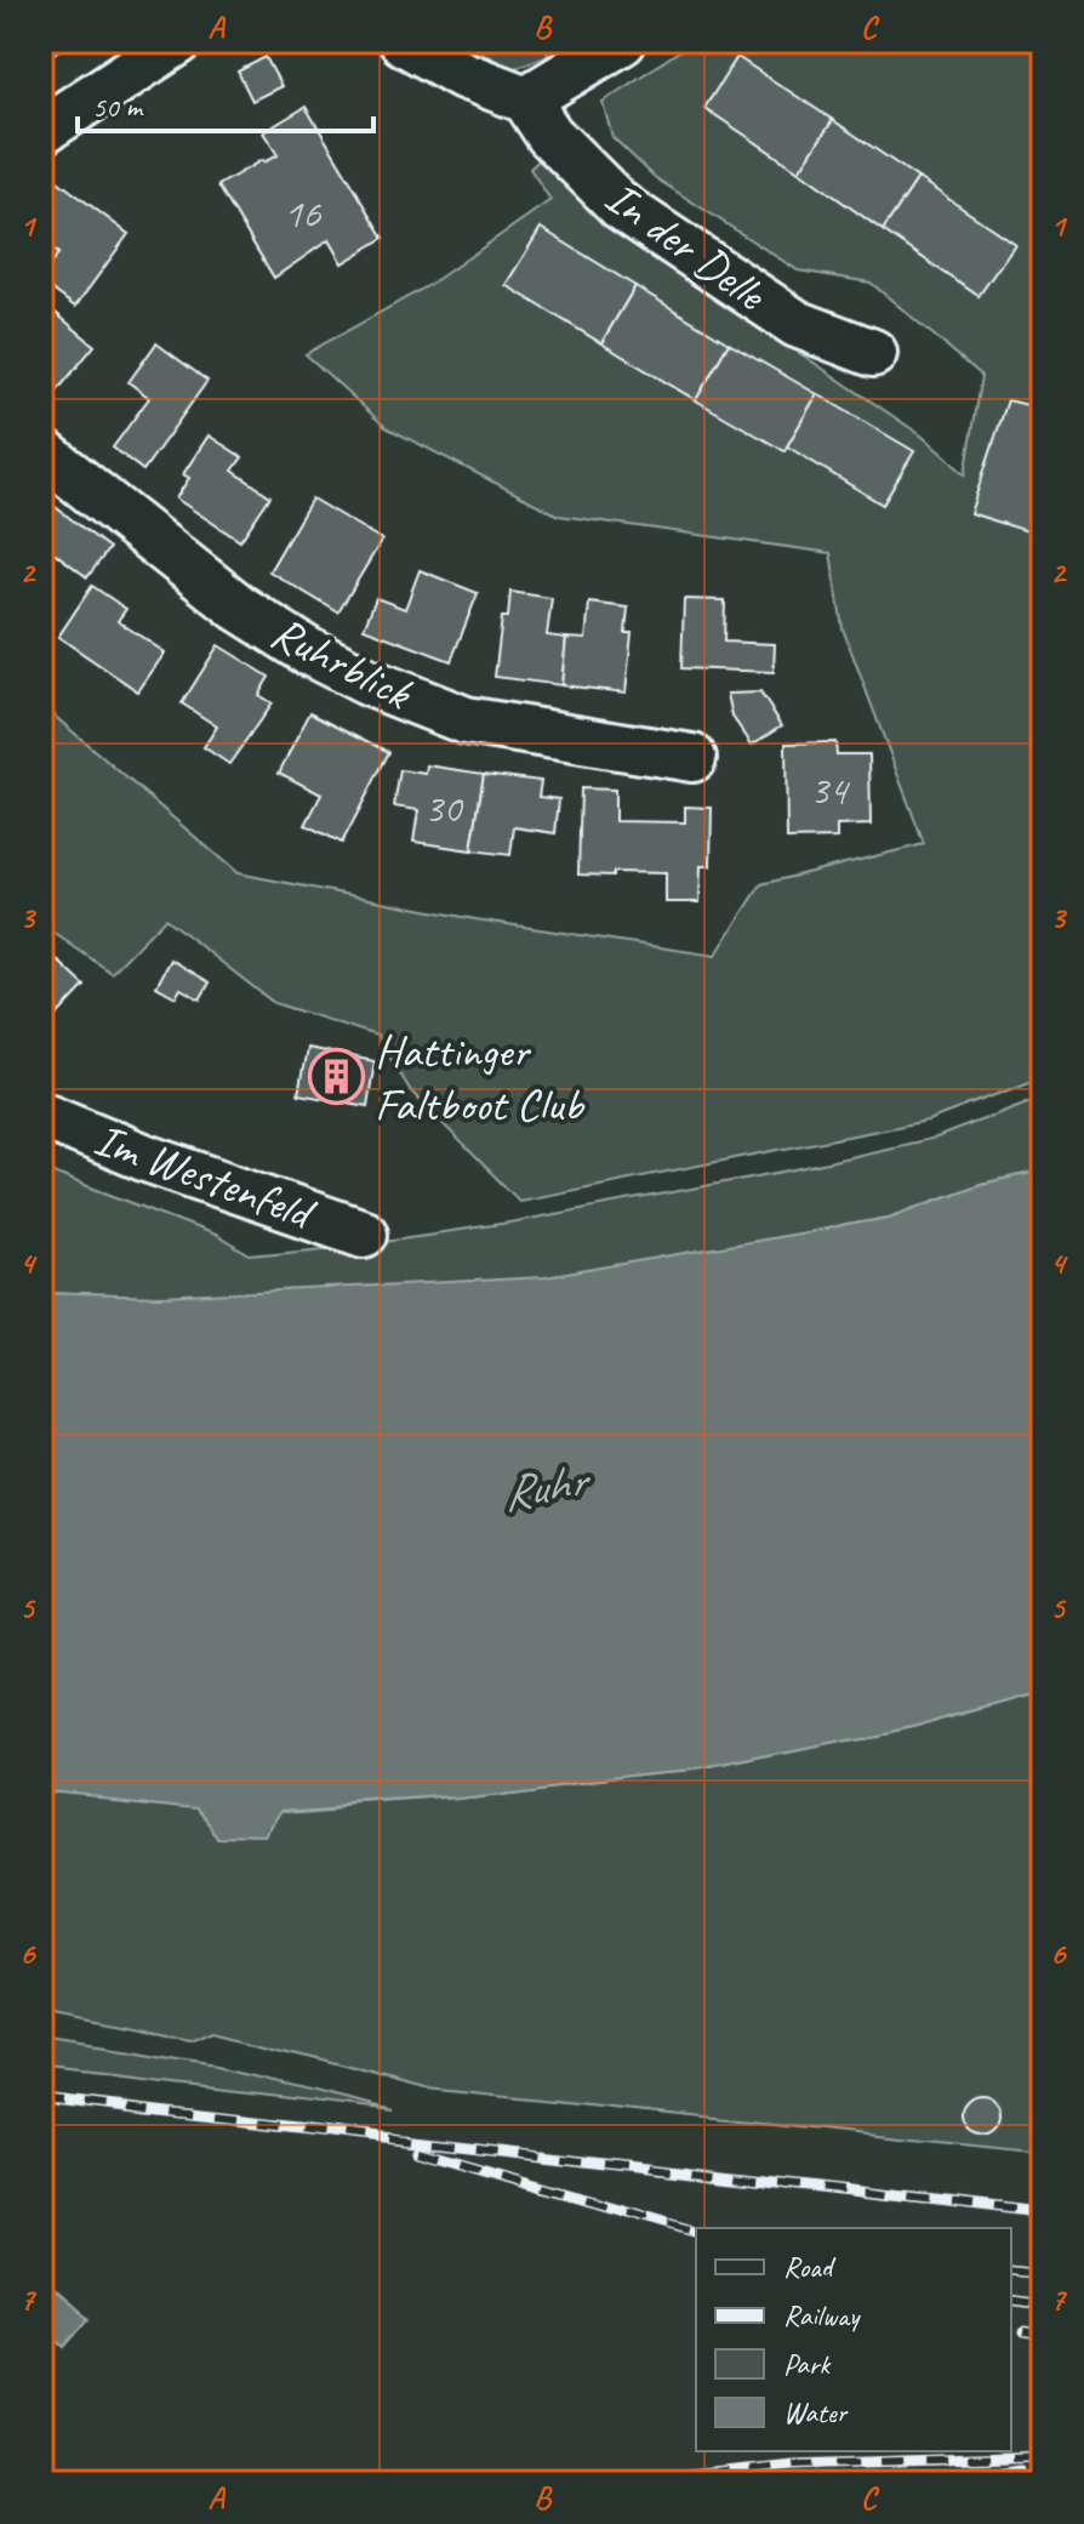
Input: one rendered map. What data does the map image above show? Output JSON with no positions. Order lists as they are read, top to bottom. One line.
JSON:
{"streets":{"street":["In der Delle","Ruhrblick","Im Westenfeld"]},"water":["Ruhr"],"places":{"building":["Hattinger Faltboot Club"]},"house_numbers":["16","34","30"],"legend":["Road","Railway","Park","Water"],"scale_bar":"50 m","grid":{"columns":["A","B","C"],"rows":["1","2","3","4","5","6","7"]}}
